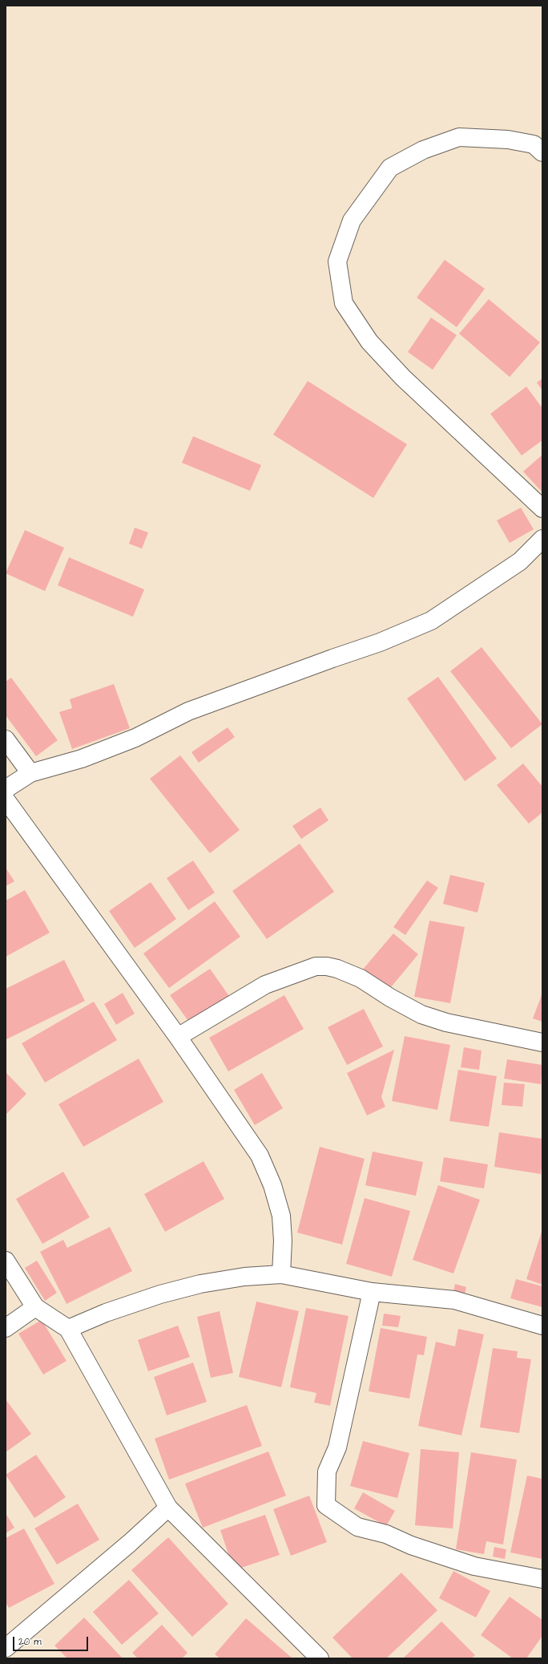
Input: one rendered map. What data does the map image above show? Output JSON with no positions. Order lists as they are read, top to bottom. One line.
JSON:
{"scale_bar":"20 m"}
